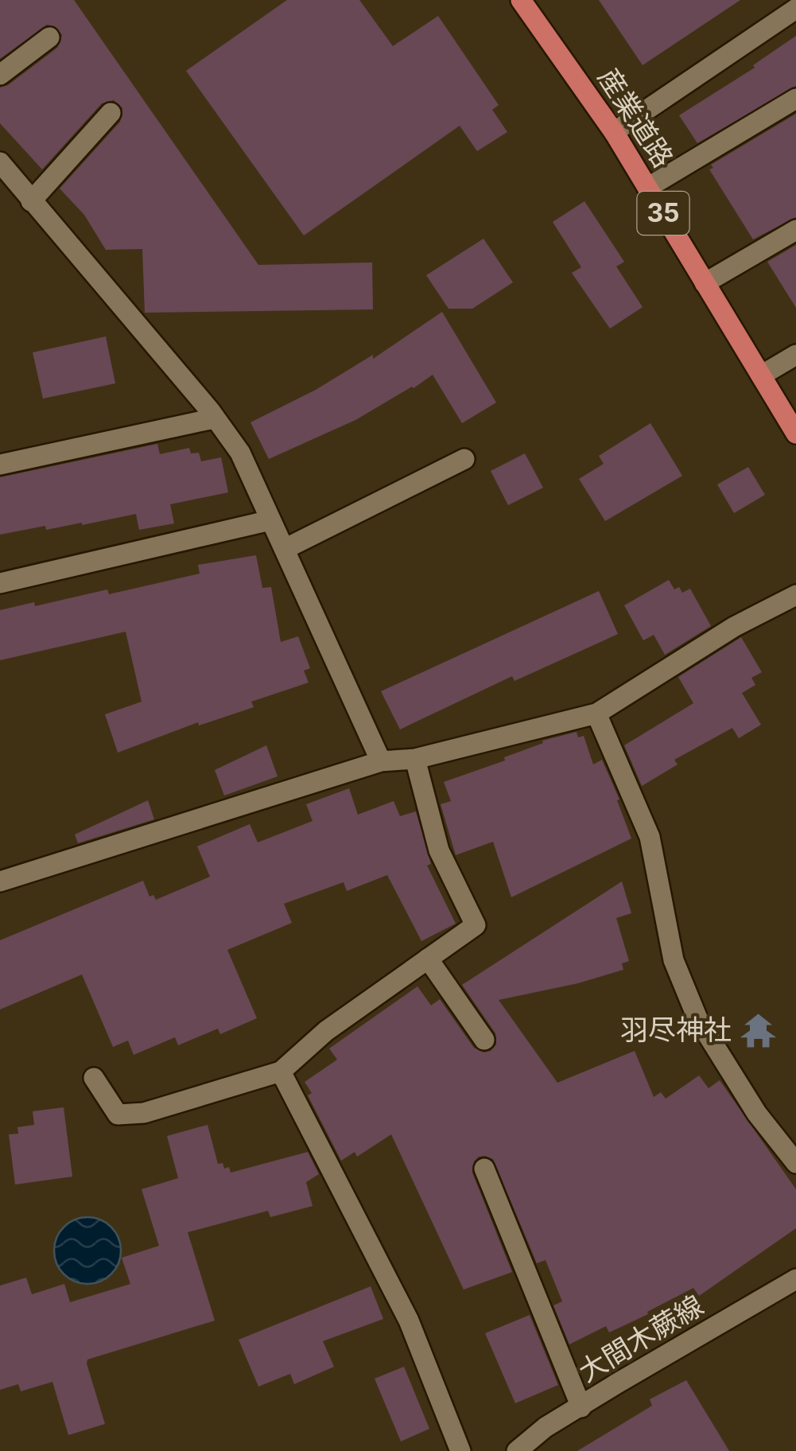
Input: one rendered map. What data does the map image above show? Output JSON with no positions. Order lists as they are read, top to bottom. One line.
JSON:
{"streets":{"main road":["産業道路","35"],"street":["大間木蕨線"]},"places":{"temple":["羽尽神社"]}}
